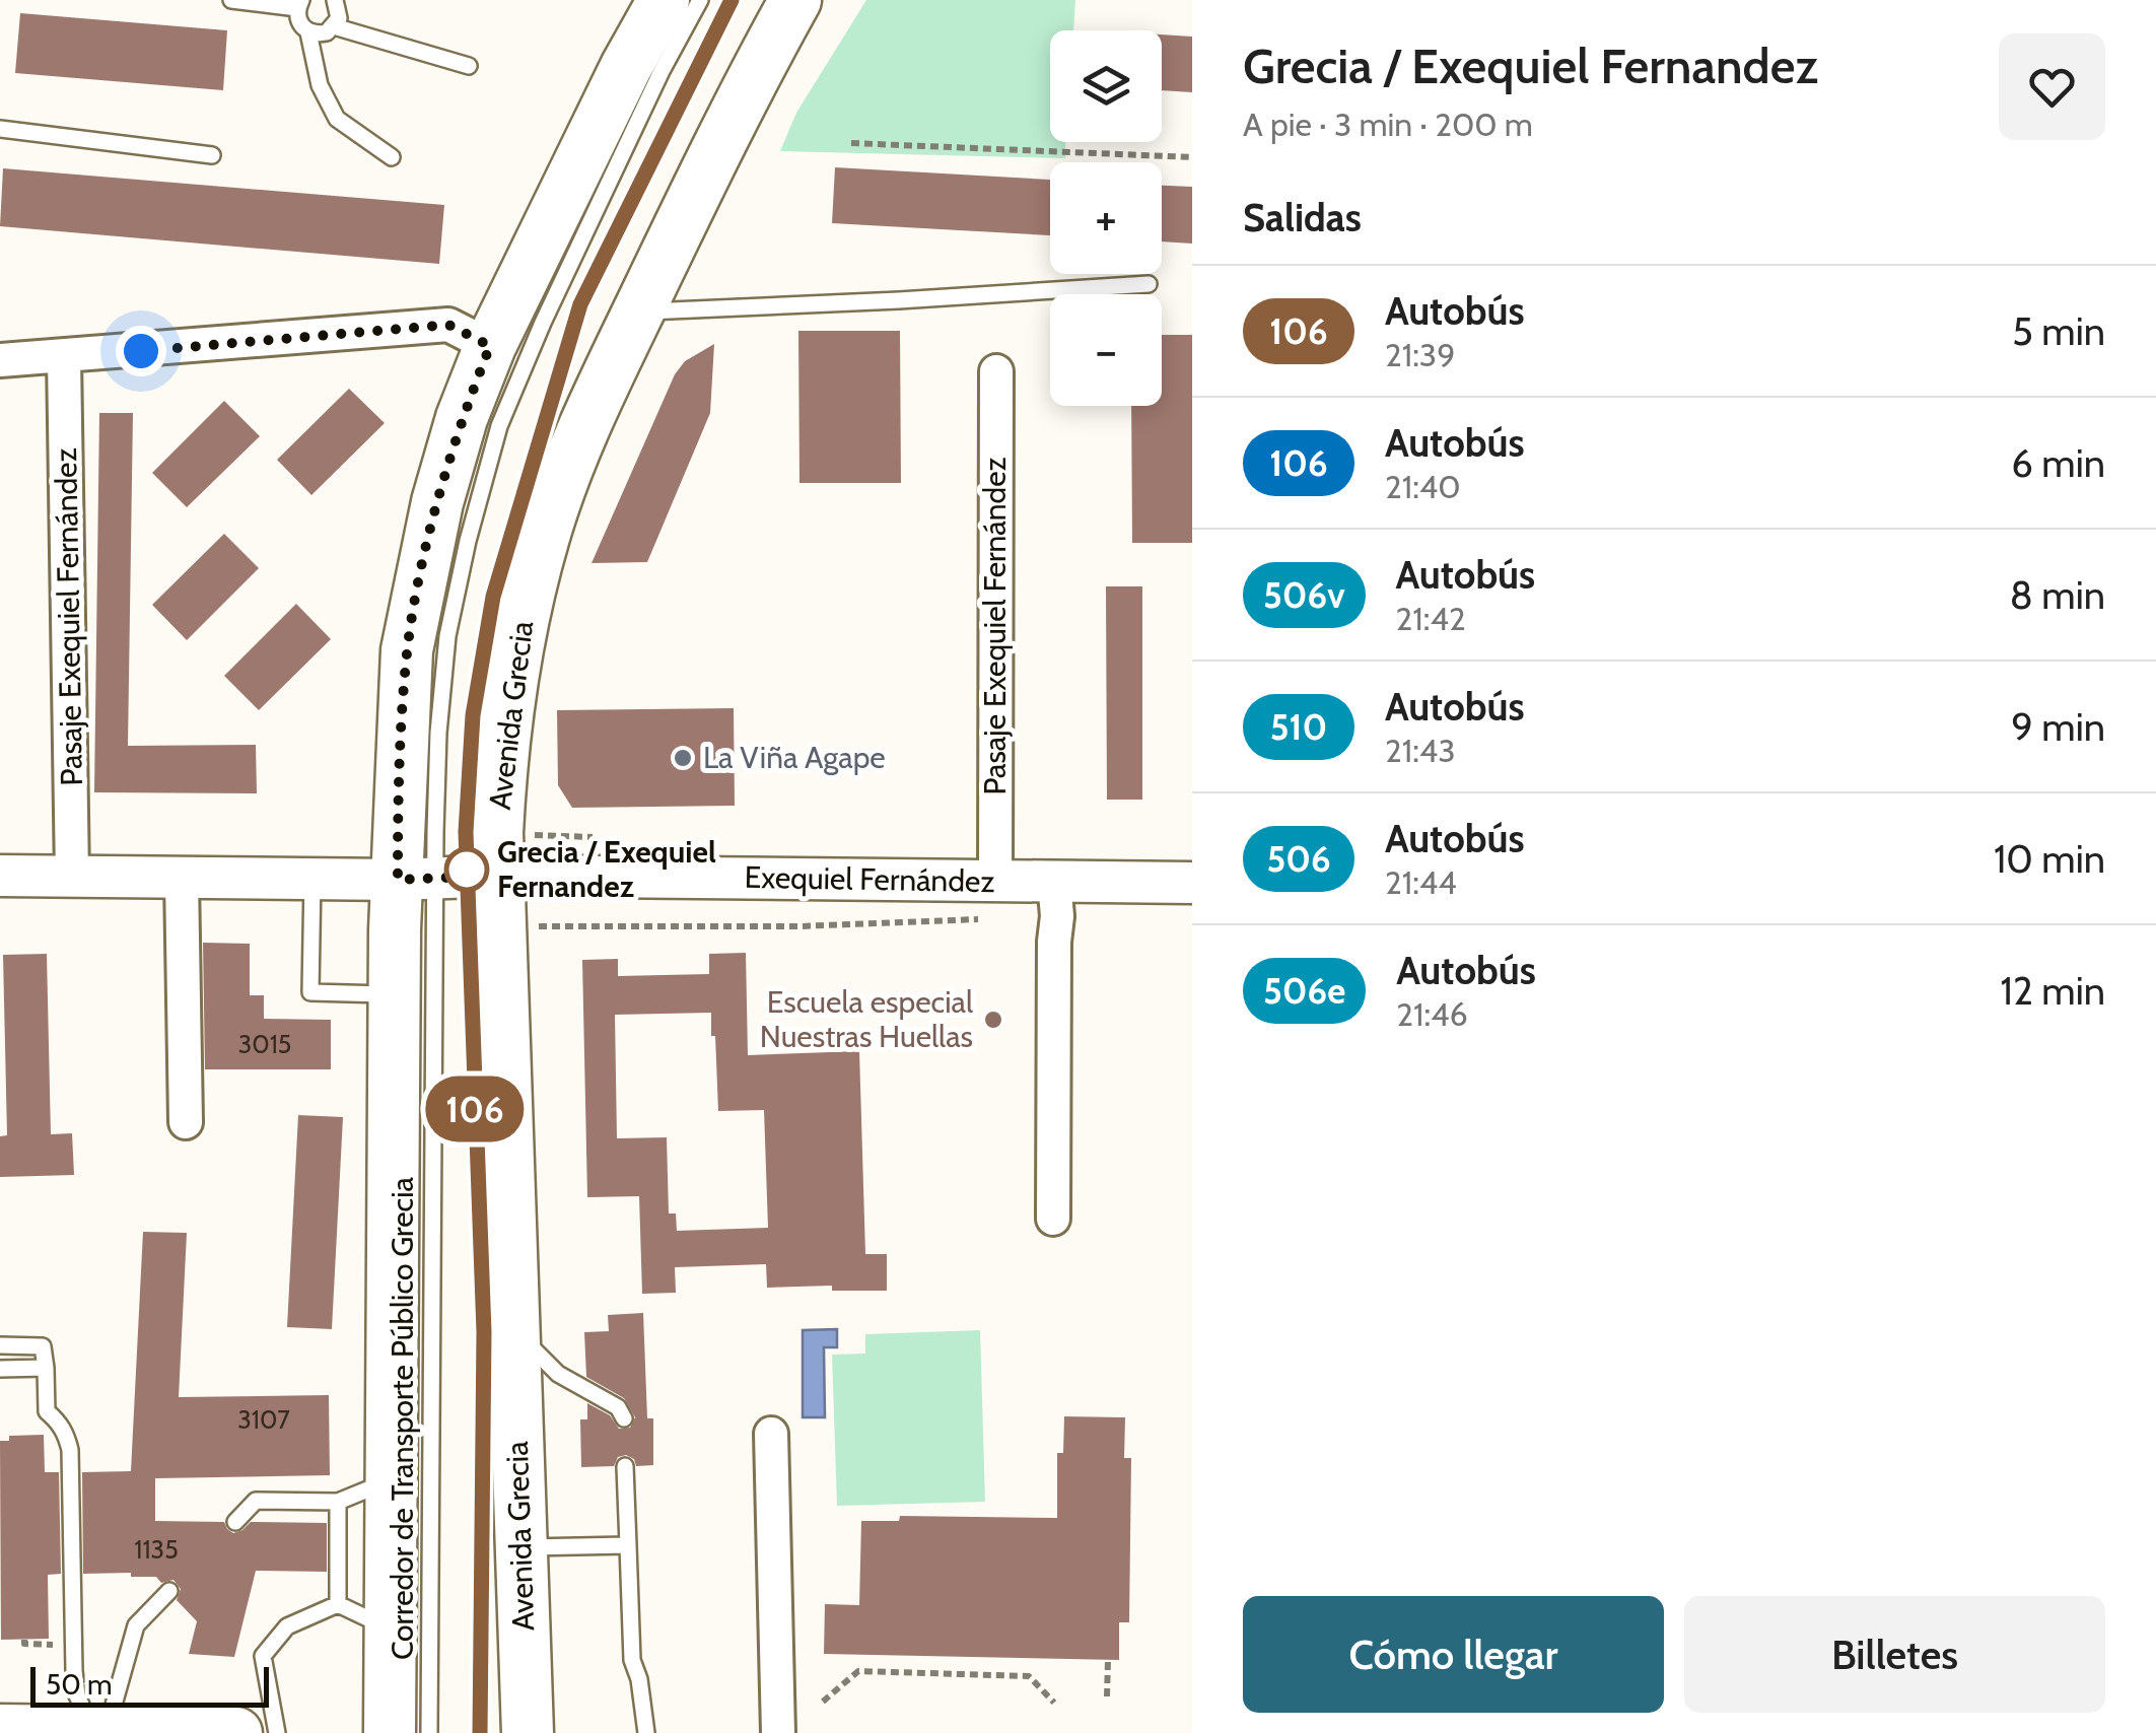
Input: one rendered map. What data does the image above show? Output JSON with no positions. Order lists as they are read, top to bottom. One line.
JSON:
{"streets":{"main road":["Avenida Grecia"],"street":["Pasaje Exequiel Fernández","Exequiel Fernández"],"lane":["Corredor de Transporte Público Grecia"]},"crossings":[["Pasaje Exequiel Fernández","Exequiel Fernández"],["Avenida Grecia","Exequiel Fernández"],["Avenida Grecia","Corredor de Transporte Público Grecia"],["Exequiel Fernández","Corredor de Transporte Público Grecia"]],"places":["La Viña Agape","Grecia / Exequiel Fernandez","Escuela especial Nuestras Huellas"],"lines":["bus line 106"],"house_numbers":["3015","3107","1135"],"scale_bar":"50 m","page":{"on_map":"106","heading":[["Grecia / Exequiel Fernandez","A pie · 3 min · 200 m"],"Salidas"],"map_buttons":["+","−"],"list":[{"mark":"106","name":"Autobús","note":"21:39","value":"5 min"},{"mark":"106","name":"Autobús","note":"21:40","value":"6 min"},{"mark":"506v","name":"Autobús","note":"21:42","value":"8 min"},{"mark":"510","name":"Autobús","note":"21:43","value":"9 min"},{"mark":"506","name":"Autobús","note":"21:44","value":"10 min"},{"mark":"506e","name":"Autobús","note":"21:46","value":"12 min"}],"buttons":["Cómo llegar","Billetes"],"scale":"50 m"}}
